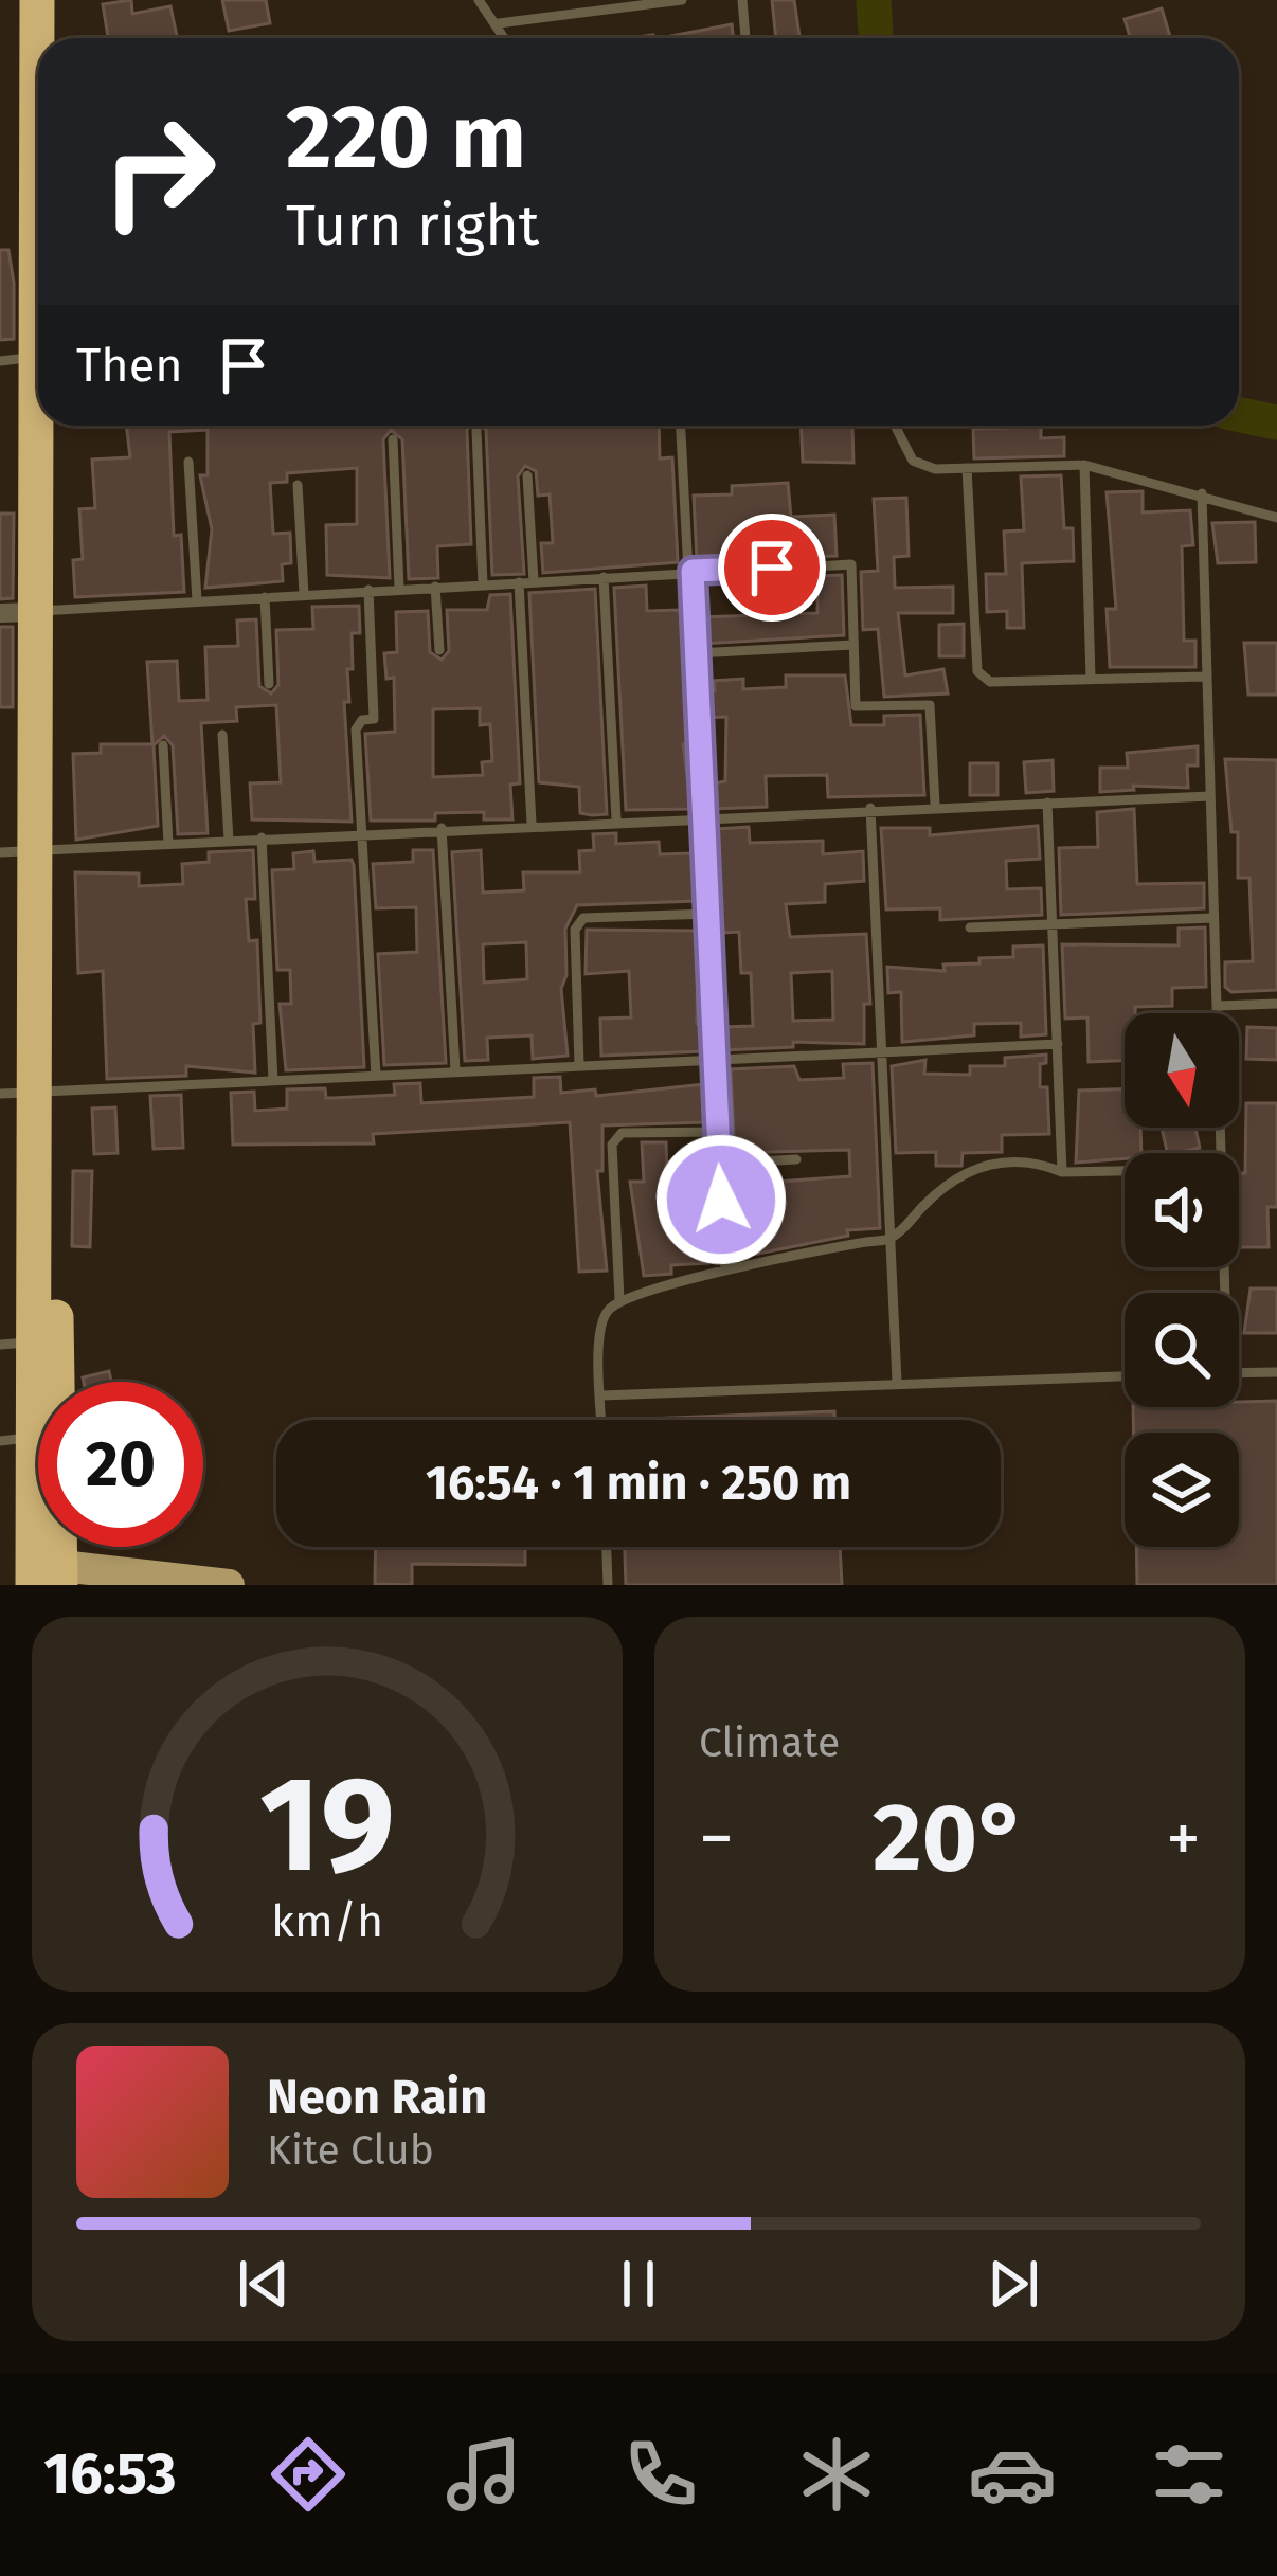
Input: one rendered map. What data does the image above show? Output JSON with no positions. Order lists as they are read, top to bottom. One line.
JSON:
{"north":"bottom","page":{"turn":["220 m","Turn right"],"then":"Then","limit":"20","trip":"16:54 · 1 min · 250 m","tile":"Climate","heat":["−","20°","+"],"song":["Neon Rain","Kite Club"],"tabs":"16:53","gauge":["19","km/h"]}}
